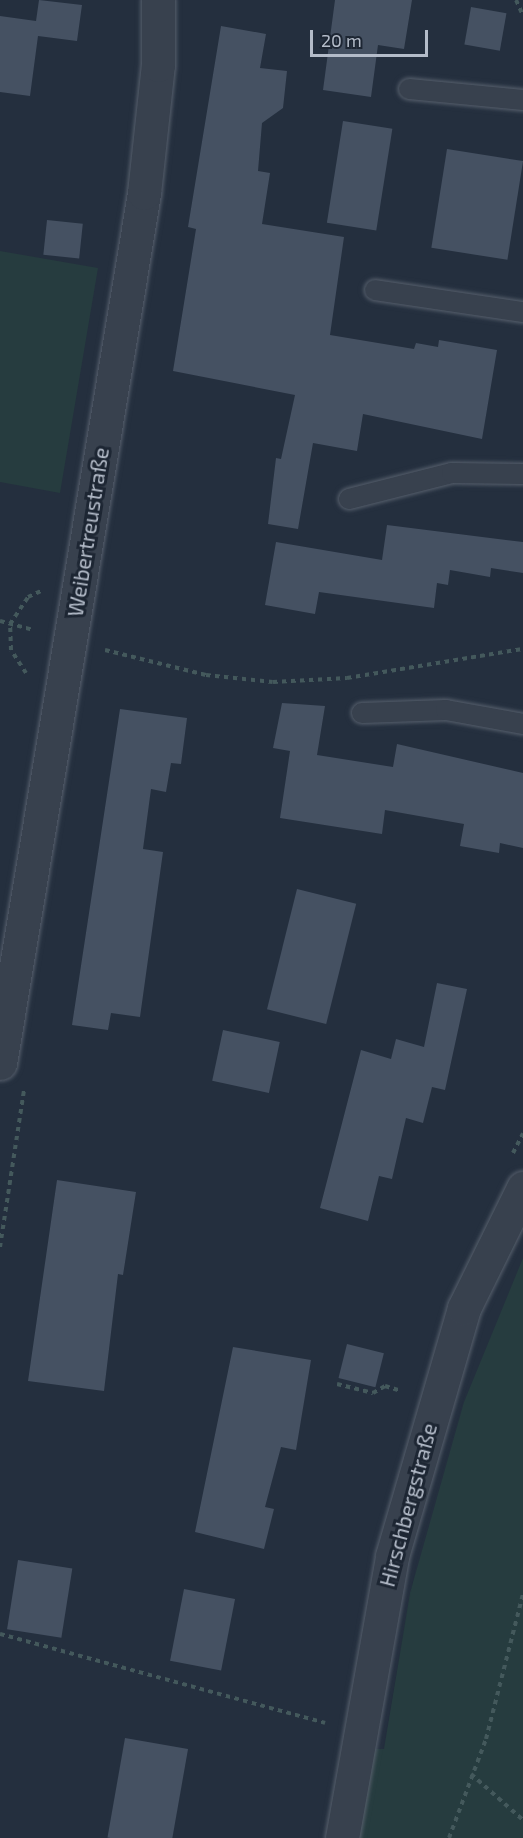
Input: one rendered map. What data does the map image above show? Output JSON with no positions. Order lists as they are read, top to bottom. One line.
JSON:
{"streets":{"street":["Weibertreustraße","Hirschbergstraße"]},"scale_bar":"20 m"}
